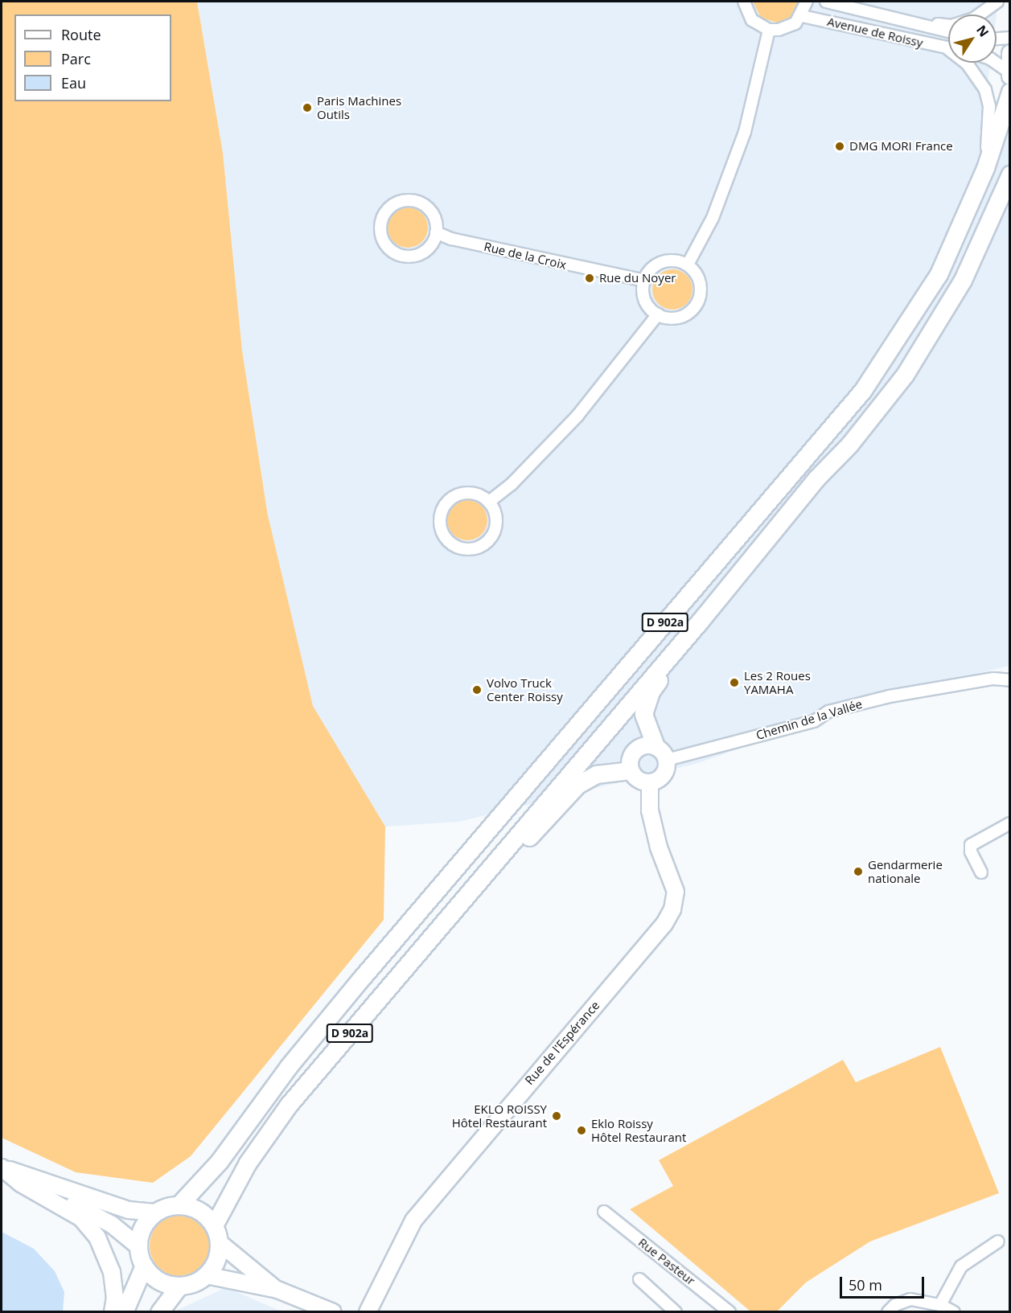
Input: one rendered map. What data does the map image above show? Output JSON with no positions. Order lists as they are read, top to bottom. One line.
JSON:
{"streets":{"main road":["D 902a","Rue de l'Espérance"],"street":["Avenue de Roissy","Rue de la Croix","Chemin de la Vallée","Rue Pasteur"]},"crossings":[["Avenue de Roissy","D 902a"],["Chemin de la Vallée","Rue de l'Espérance"]],"places":["Paris Machines Outils","DMG MORI France","Rue du Noyer","Les 2 Roues YAMAHA","Volvo Truck Center Roissy","Gendarmerie nationale","EKLO ROISSY Hôtel Restaurant","Eklo Roissy Hôtel Restaurant"],"legend":["Route","Parc","Eau"],"scale_bar":"50 m","north":"top right"}
